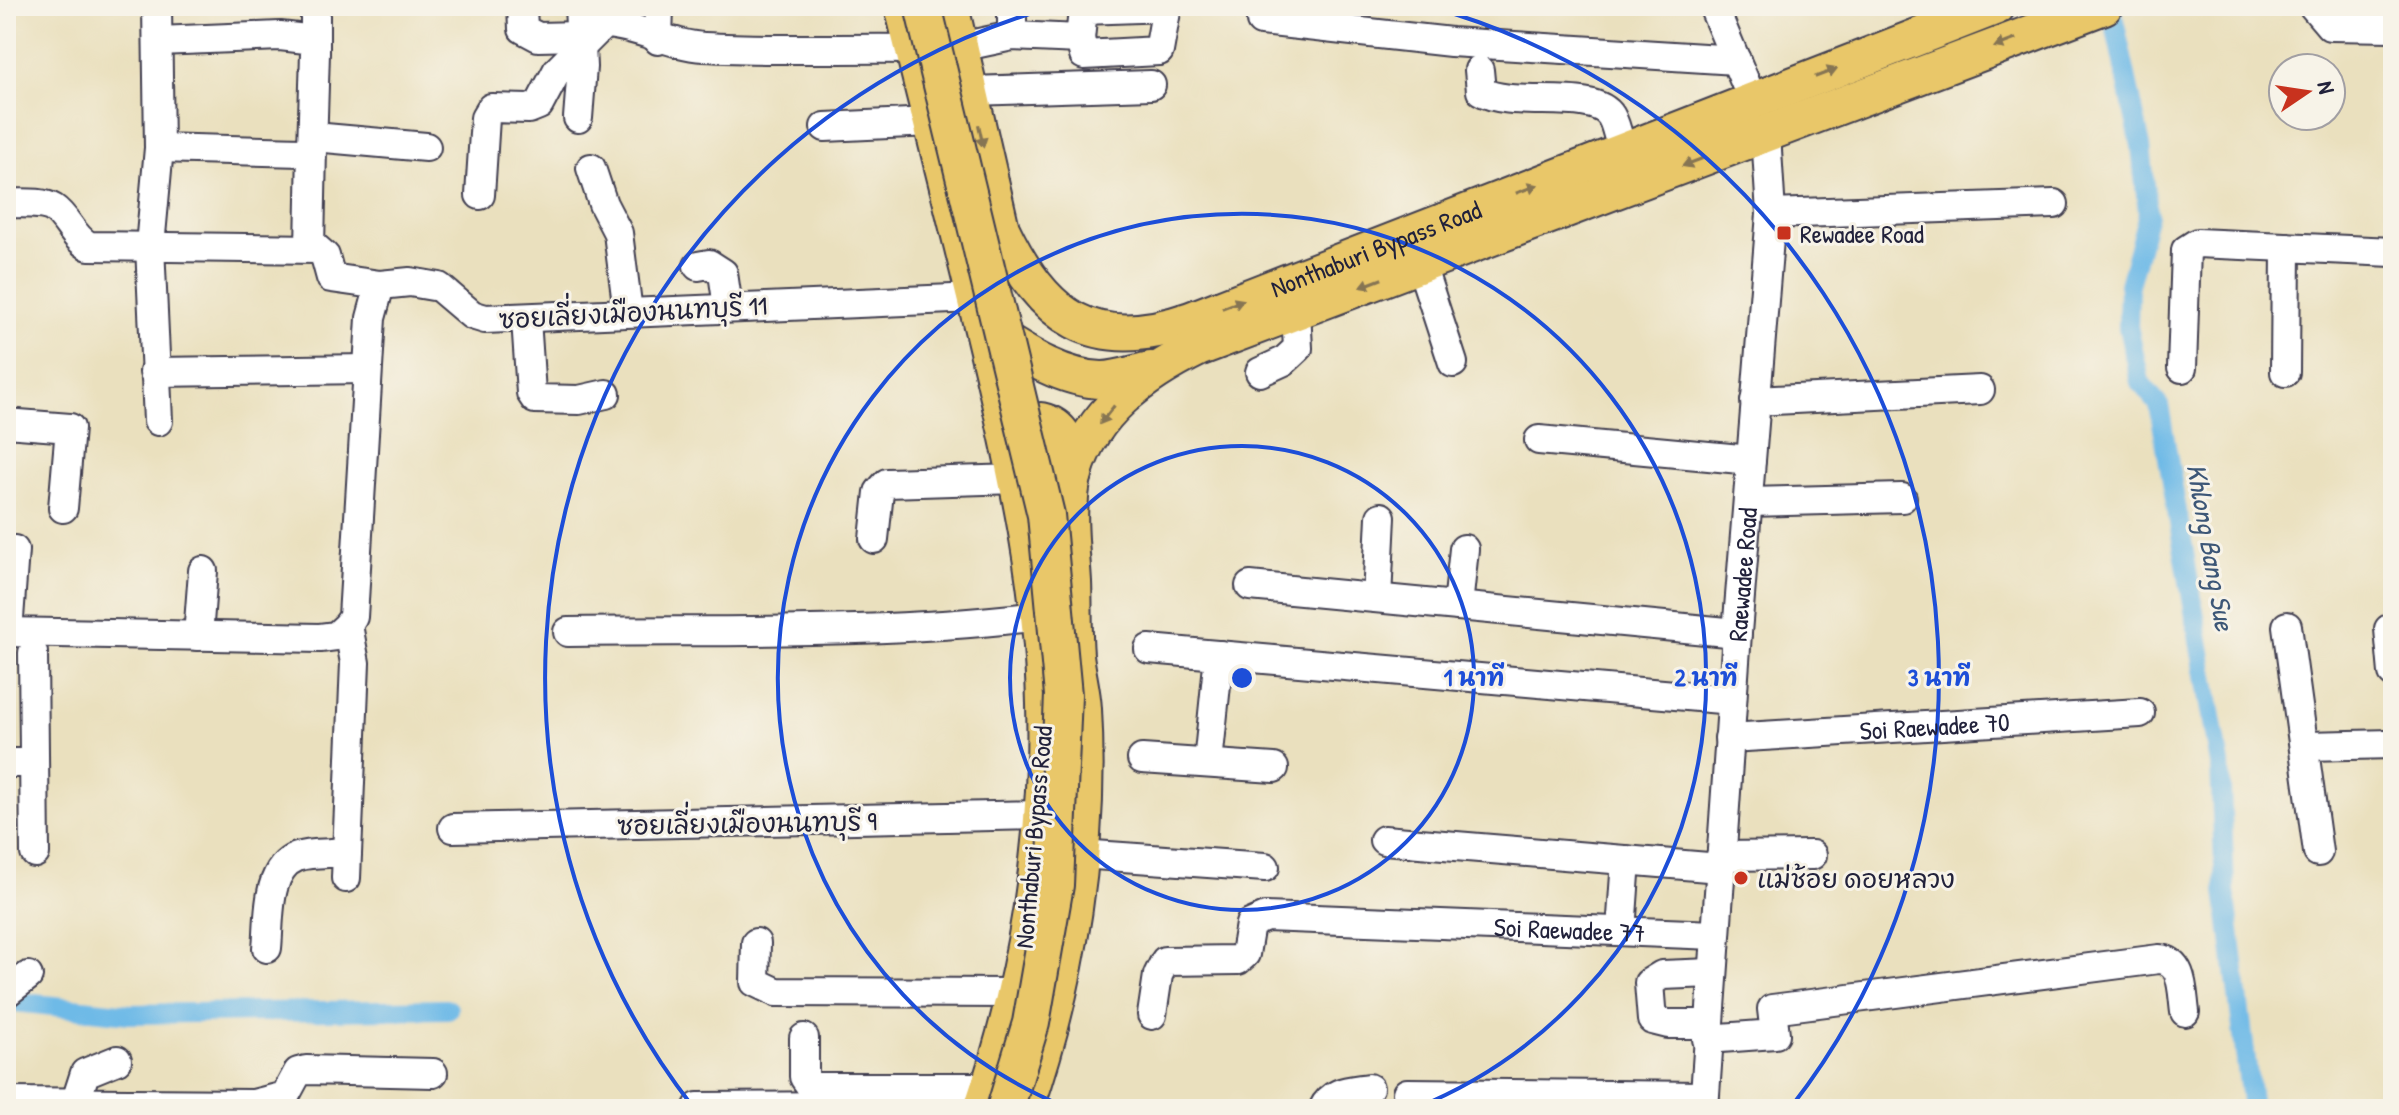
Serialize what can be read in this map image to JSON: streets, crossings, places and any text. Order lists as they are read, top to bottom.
{
  "streets": {
    "main road": ["Nonthaburi Bypass Road"],
    "street": [
      "ซอยเลี่ยงเมืองนนทบุรี 11",
      "Raewadee Road",
      "Soi Raewadee 70",
      "ซอยเลี่ยงเมืองนนทบุรี 9",
      "Soi Raewadee 77"
    ]
  },
  "crossings": [
    ["Nonthaburi Bypass Road", "ซอยเลี่ยงเมืองนนทบุรี 11"],
    ["Nonthaburi Bypass Road", "Raewadee Road"],
    ["Nonthaburi Bypass Road", "ซอยเลี่ยงเมืองนนทบุรี 9"],
    ["Raewadee Road", "Soi Raewadee 70"],
    ["Raewadee Road", "Soi Raewadee 77"]
  ],
  "water": ["Khlong Bang Sue"],
  "places": {
    "transit": ["Rewadee Road"],
    "other": ["แม่ช้อย ดอยหลวง"]
  },
  "north": "right",
  "rings": ["1 นาที", "2 นาที", "3 นาที"]
}
